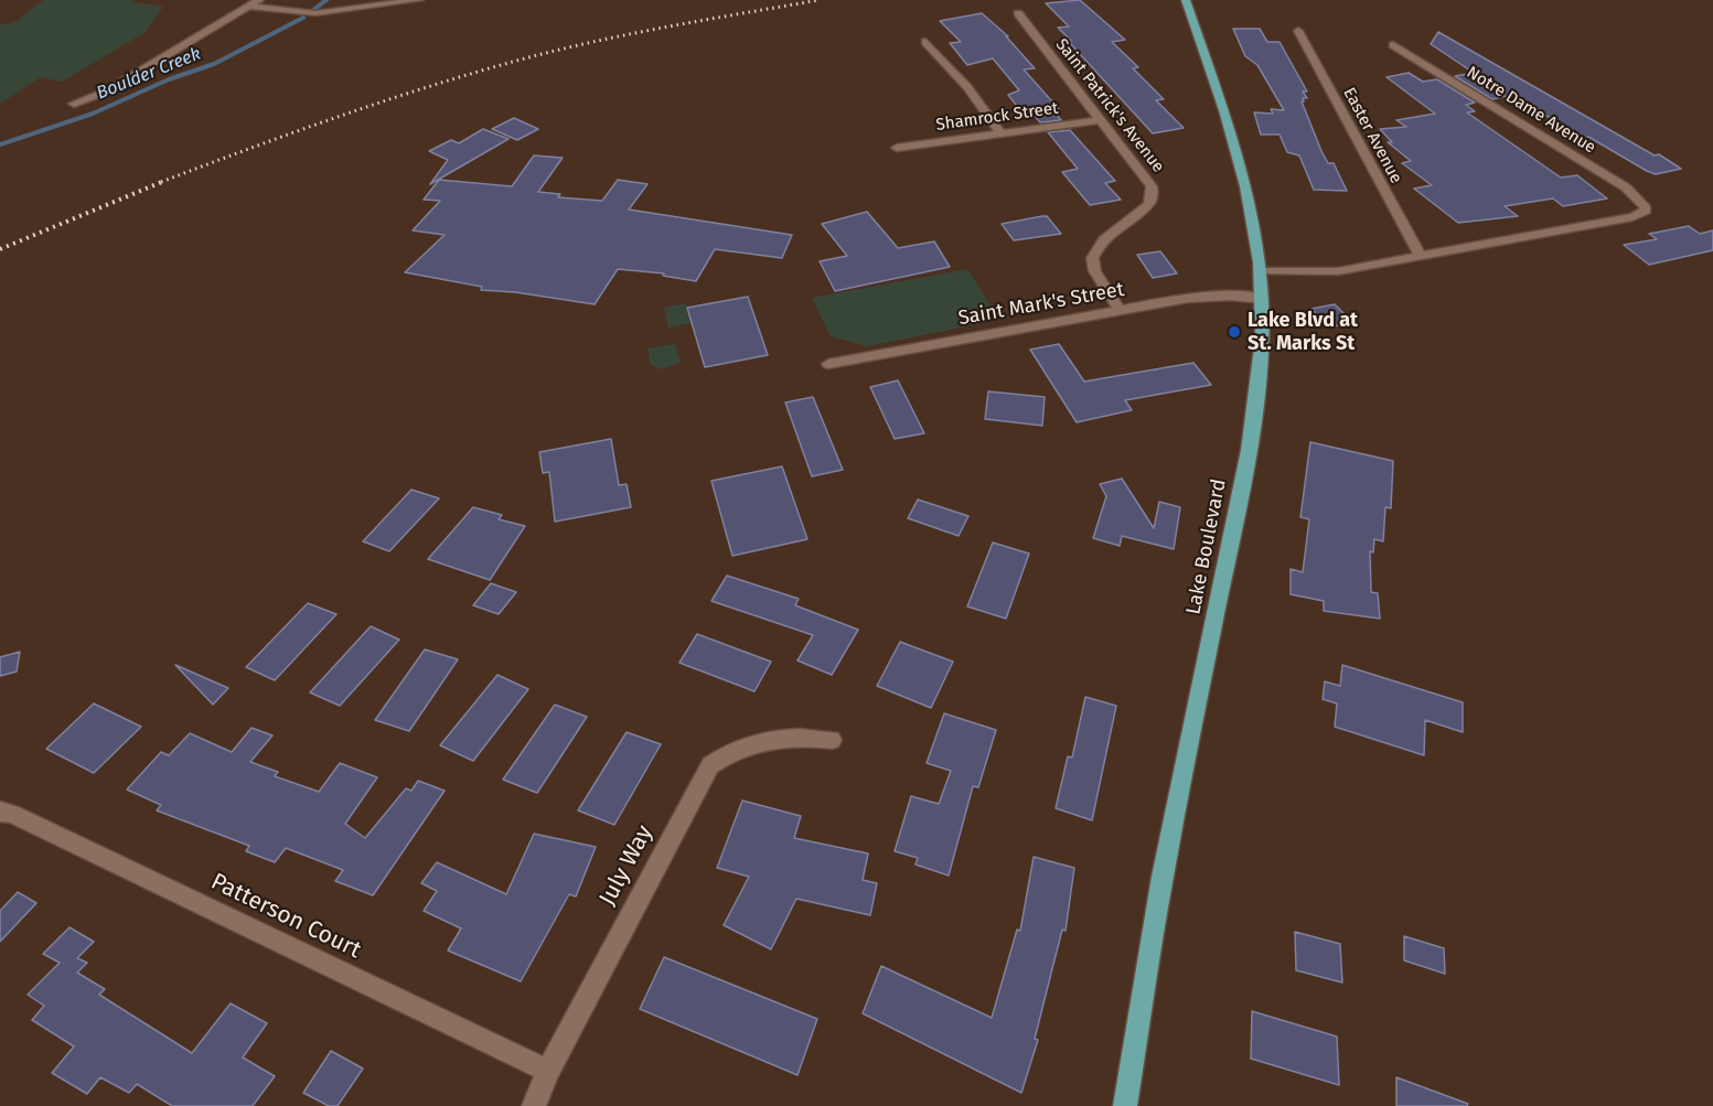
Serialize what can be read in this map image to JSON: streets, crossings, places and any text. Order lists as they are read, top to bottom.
{
  "streets": {
    "main road": ["Lake Boulevard"],
    "street": [
      "Saint Patrick's Avenue",
      "Notre Dame Avenue",
      "Shamrock Street",
      "Easter Avenue",
      "Saint Mark's Street",
      "July Way",
      "Patterson Court"
    ]
  },
  "crossings": [
    ["Saint Patrick's Avenue", "Shamrock Street"],
    ["Saint Patrick's Avenue", "Saint Mark's Street"],
    ["Notre Dame Avenue", "Easter Avenue"],
    ["Saint Mark's Street", "Lake Boulevard"],
    ["July Way", "Patterson Court"]
  ],
  "water": ["Boulder Creek"],
  "places": ["Lake Blvd at St. Marks St"]
}
